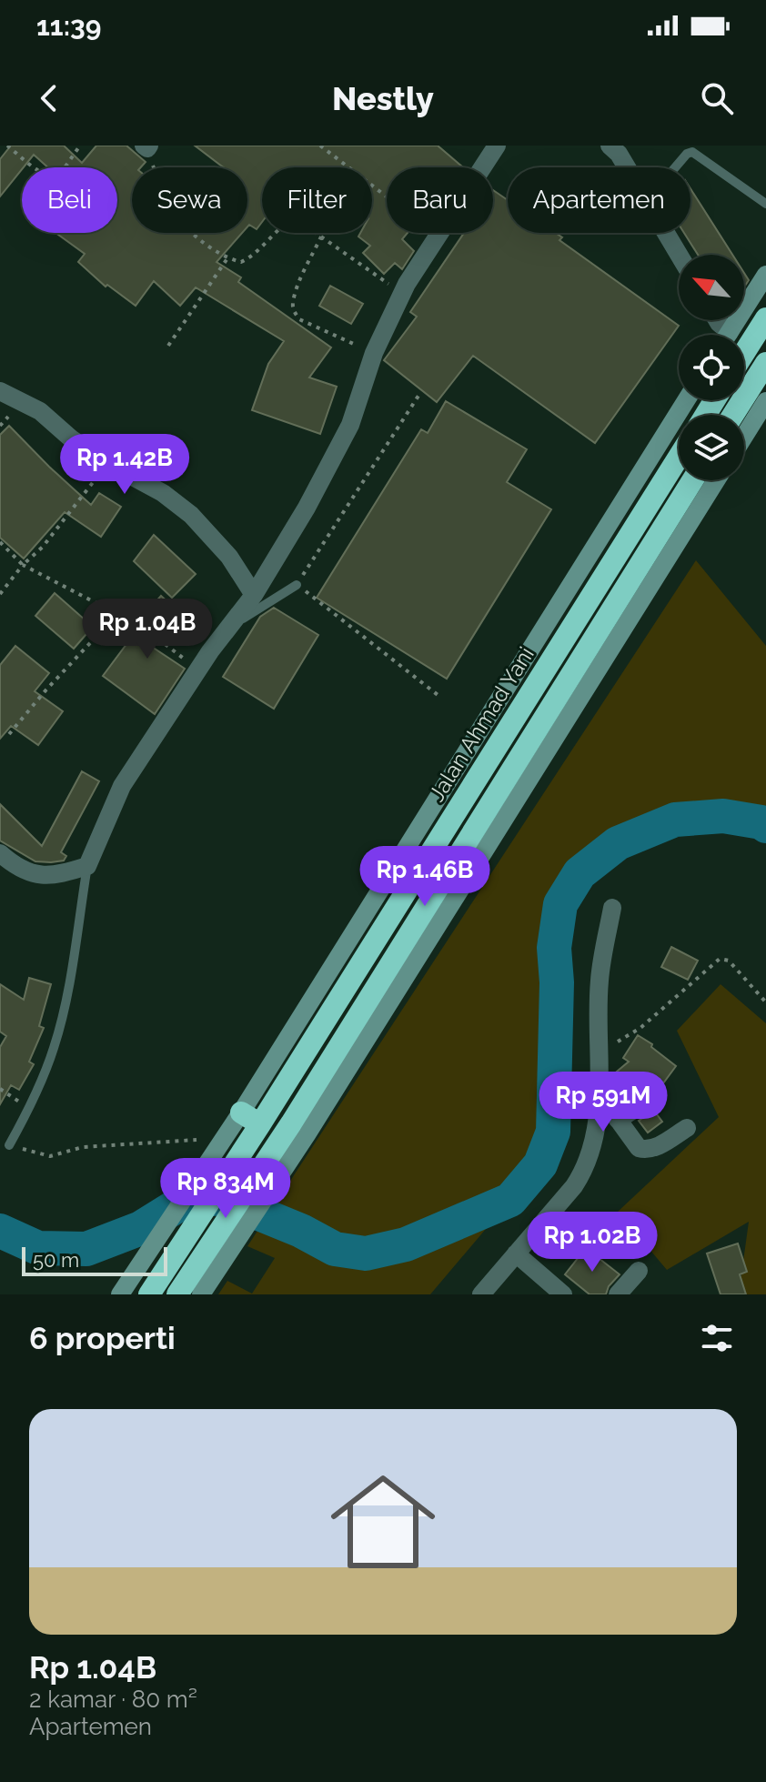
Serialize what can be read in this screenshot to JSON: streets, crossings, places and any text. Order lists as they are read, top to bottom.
{
  "streets": {
    "highway": ["Jalan Ahmad Yani"]
  },
  "scale_bar": "50 m",
  "north": "top left",
  "page": {
    "status": "11:39",
    "header": "Nestly",
    "chip": [
      "Beli",
      "Sewa",
      "Filter",
      "Baru",
      "Apartemen"
    ],
    "price": [
      "Rp 1.42B",
      "Rp 1.04B",
      "Rp 1.46B",
      "Rp 591M",
      "Rp 834M",
      "Rp 1.02B"
    ],
    "scale": "50 m",
    "heading": "6 properti",
    "list": [
      {
        "name": "Rp 1.04B",
        "note": "2 kamar · 80 m² · Apartemen"
      }
    ]
  }
}
